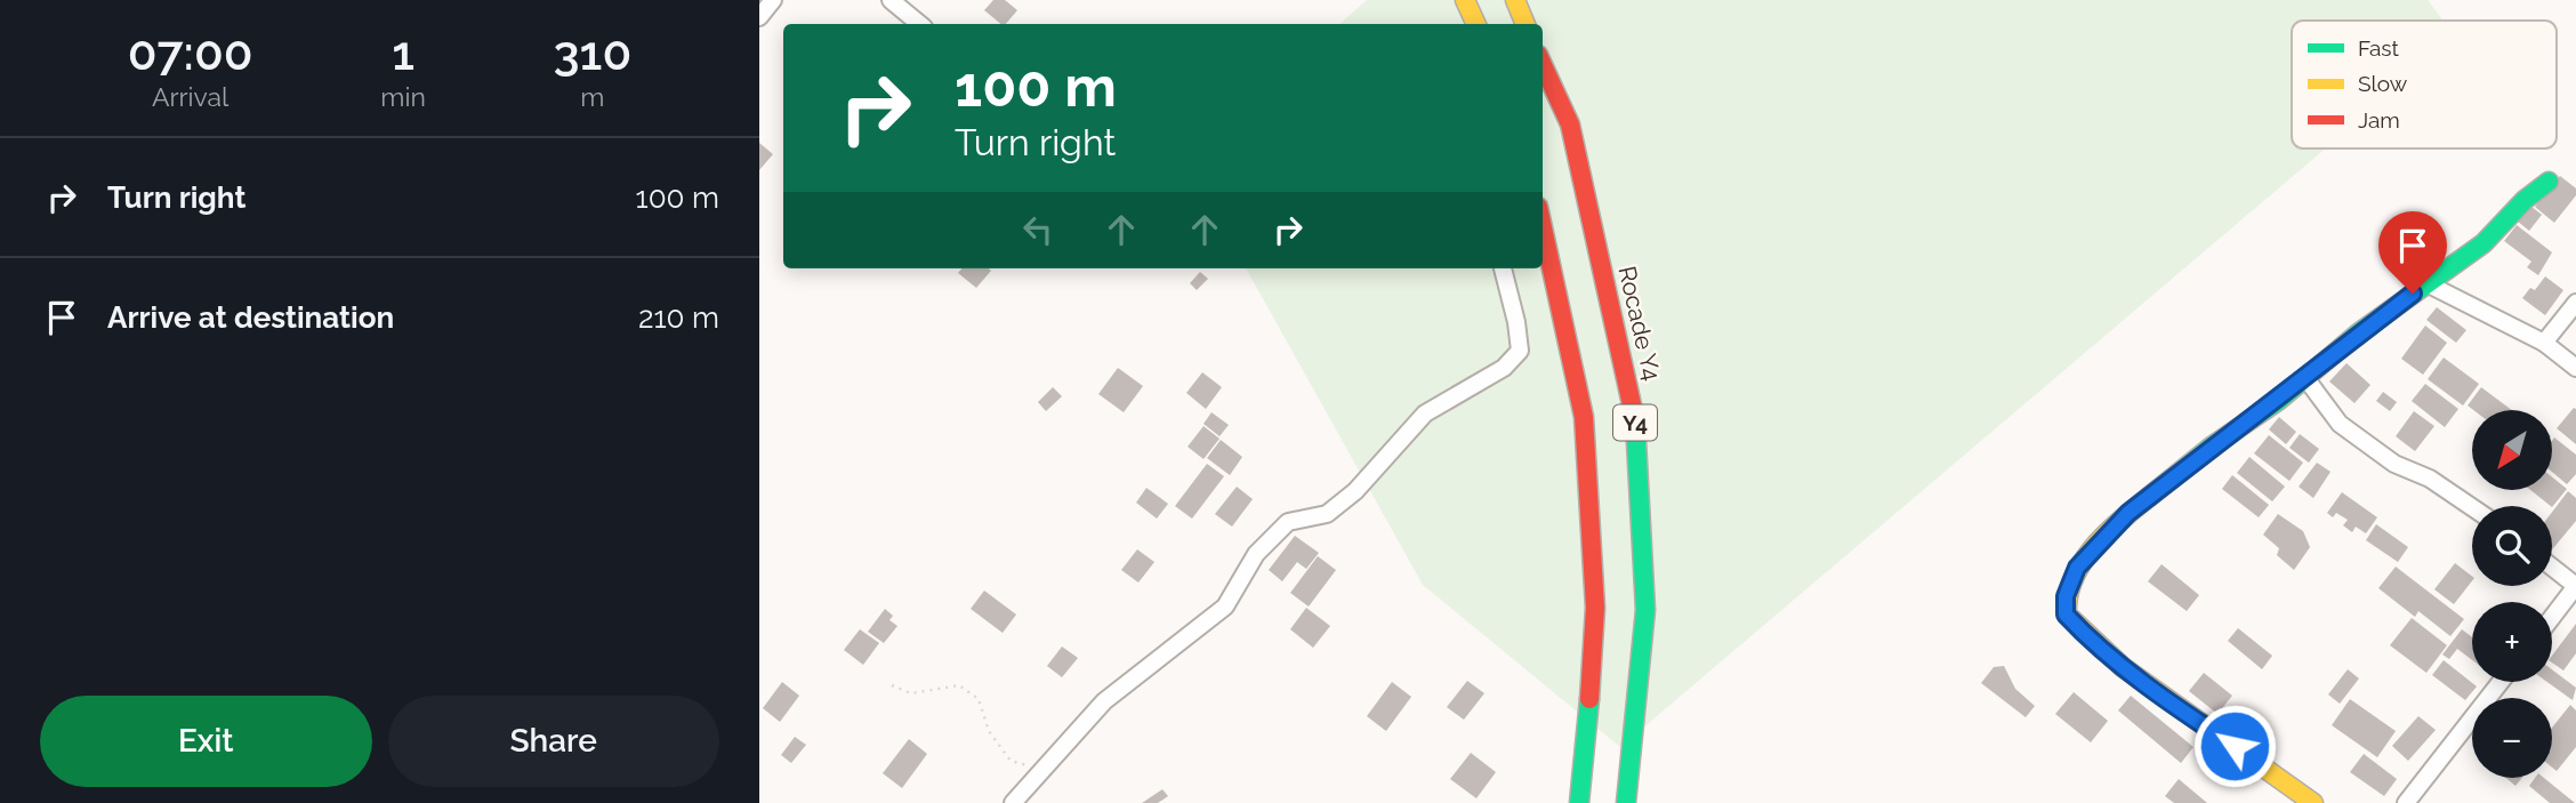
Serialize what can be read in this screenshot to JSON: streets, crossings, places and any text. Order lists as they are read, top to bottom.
{
  "streets": {
    "main road": ["Rocade Y4", "Y4"]
  },
  "legend": ["Fast", "Slow", "Jam"],
  "north": "bottom left",
  "page": {
    "eta": [
      "07:00",
      "Arrival",
      "1",
      "min",
      "310",
      "m"
    ],
    "turn": ["100 m", "Turn right"],
    "list": [
      {
        "name": "Turn right",
        "value": "100 m"
      },
      {
        "name": "Arrive at destination",
        "value": "210 m"
      }
    ],
    "map_buttons": ["+", "−"],
    "buttons": ["Exit", "Share"]
  }
}
